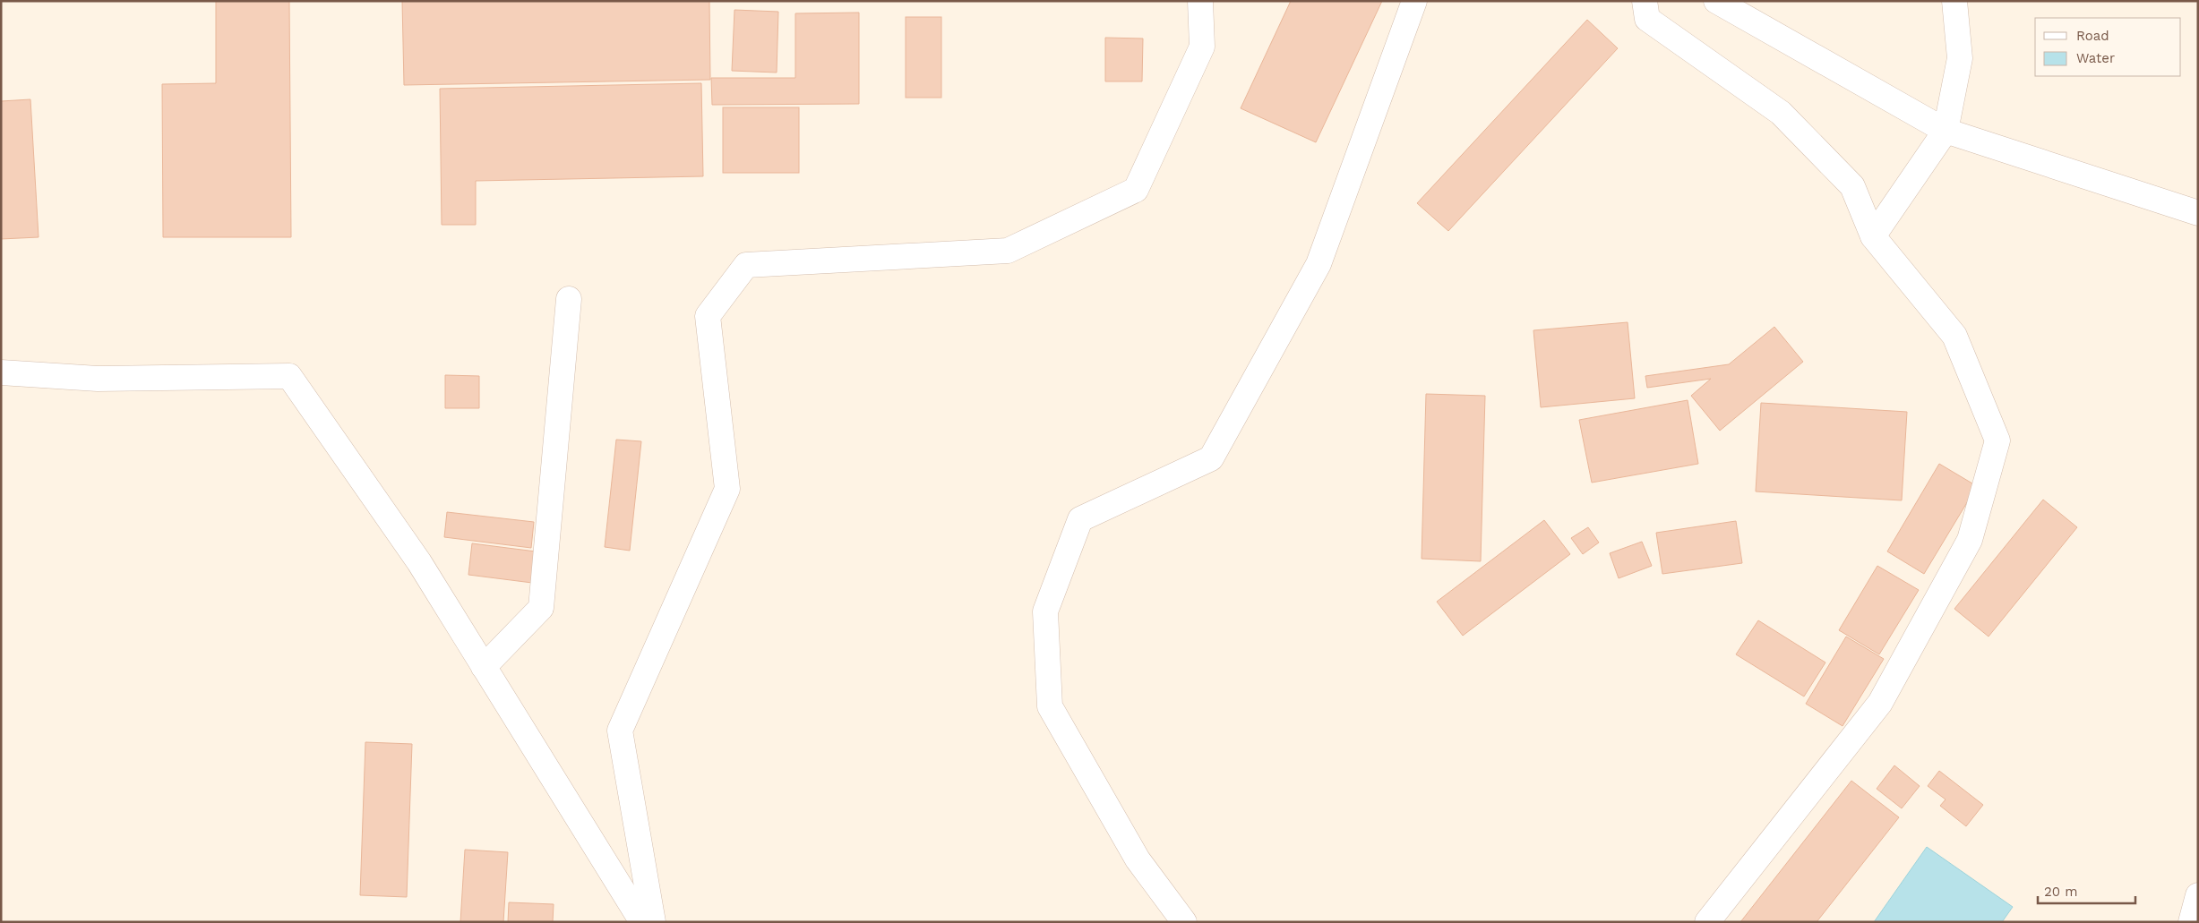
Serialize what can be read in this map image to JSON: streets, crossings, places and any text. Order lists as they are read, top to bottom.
{
  "legend": ["Road", "Water"],
  "scale_bar": "20 m"
}
